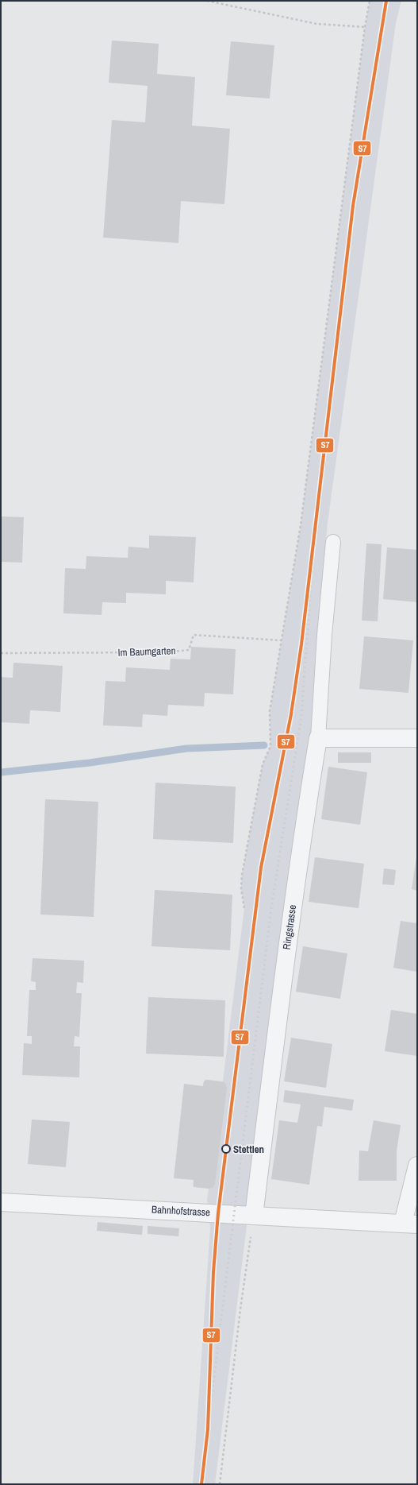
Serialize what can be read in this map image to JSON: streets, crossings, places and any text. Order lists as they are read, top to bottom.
{
  "streets": {
    "street": ["Ringstrasse", "Bahnhofstrasse"],
    "path": ["Im Baumgarten"]
  },
  "crossings": [
    ["Ringstrasse", "Bahnhofstrasse"]
  ],
  "places": ["Stettlen"],
  "lines": ["transit line S7"]
}
